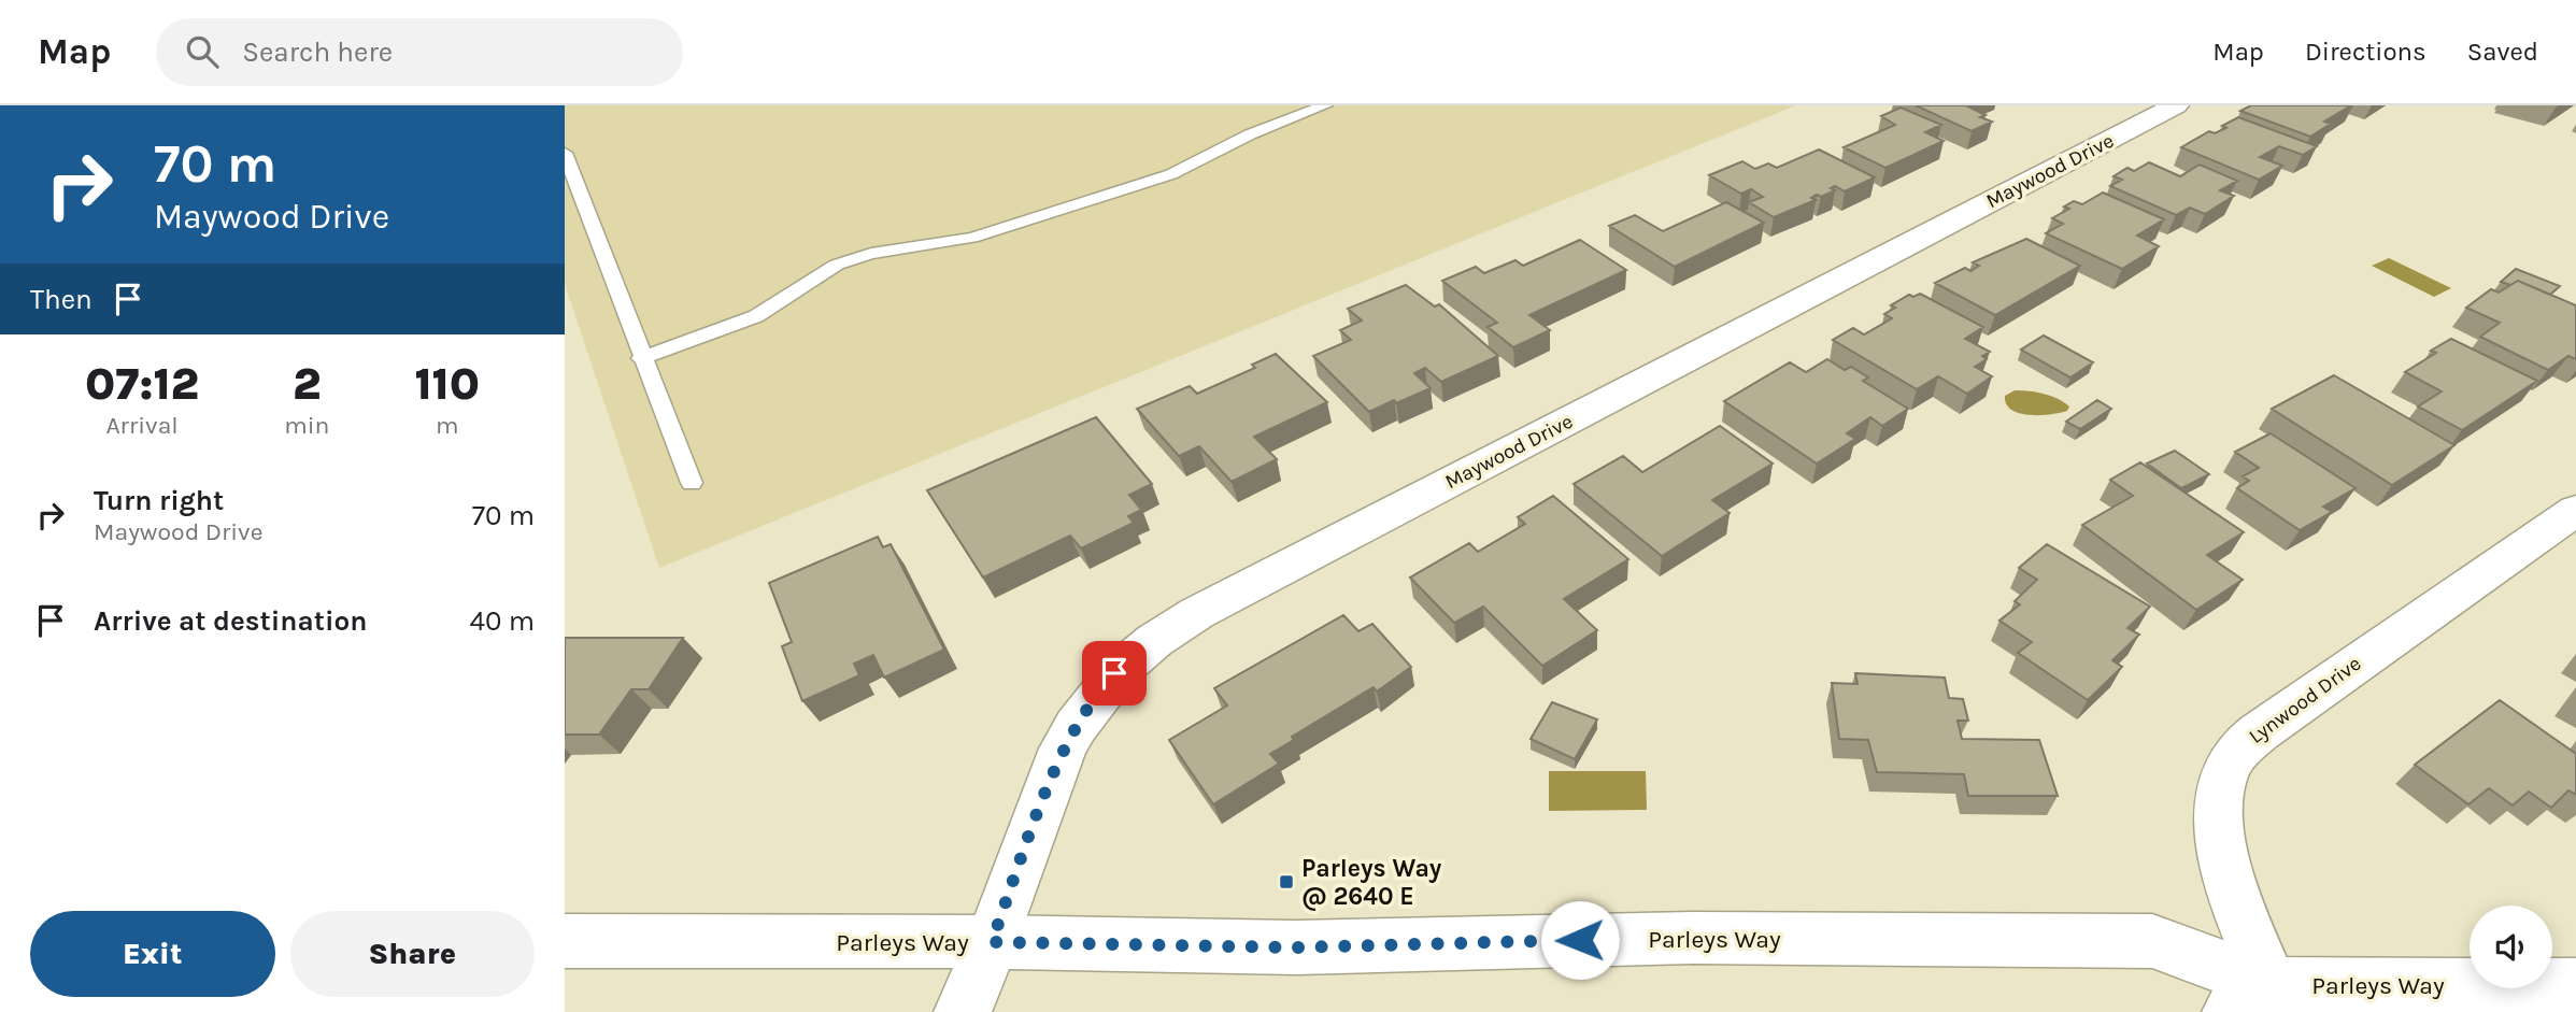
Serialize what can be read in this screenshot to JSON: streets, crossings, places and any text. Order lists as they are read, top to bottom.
{
  "streets": {
    "street": ["Maywood Drive", "Lynwood Drive", "Parleys Way"]
  },
  "crossings": [
    ["Maywood Drive", "Parleys Way"],
    ["Lynwood Drive", "Parleys Way"]
  ],
  "places": {
    "transit": ["Parleys Way @ 2640 E"]
  },
  "page": {
    "header": "Map",
    "search": "Search here",
    "nav": ["Map", "Directions", "Saved"],
    "turn": ["70 m", "Maywood Drive"],
    "then": "Then",
    "eta": [
      "07:12",
      "Arrival",
      "2",
      "min",
      "110",
      "m"
    ],
    "list": [
      {
        "name": "Turn right",
        "note": "Maywood Drive",
        "value": "70 m"
      },
      {
        "name": "Arrive at destination",
        "value": "40 m"
      }
    ],
    "buttons": ["Exit", "Share"]
  }
}
